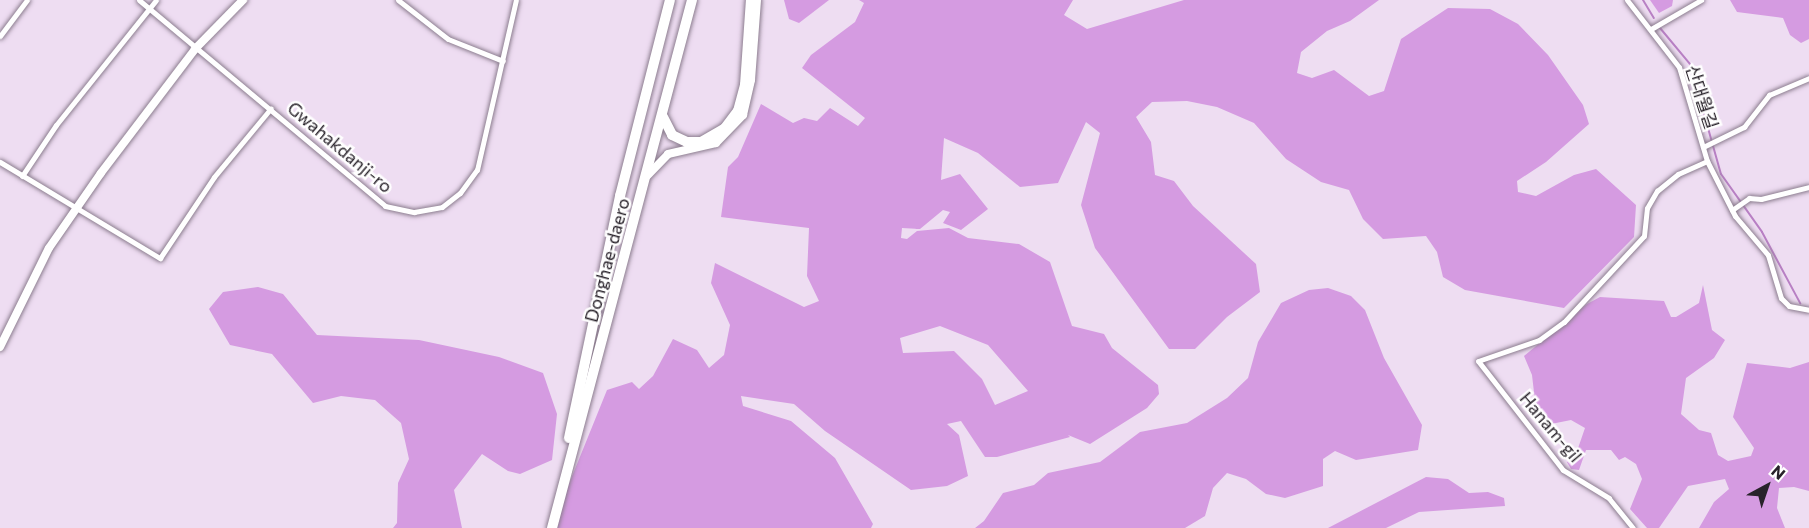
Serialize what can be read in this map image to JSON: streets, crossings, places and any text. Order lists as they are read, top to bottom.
{
  "streets": {
    "highway": ["Donghae-daero"],
    "street": ["산대월길", "Gwahakdanji-ro", "Hanam-gil"]
  },
  "crossings": [
    ["산대월길", "Hanam-gil"]
  ],
  "north": "top right"
}
